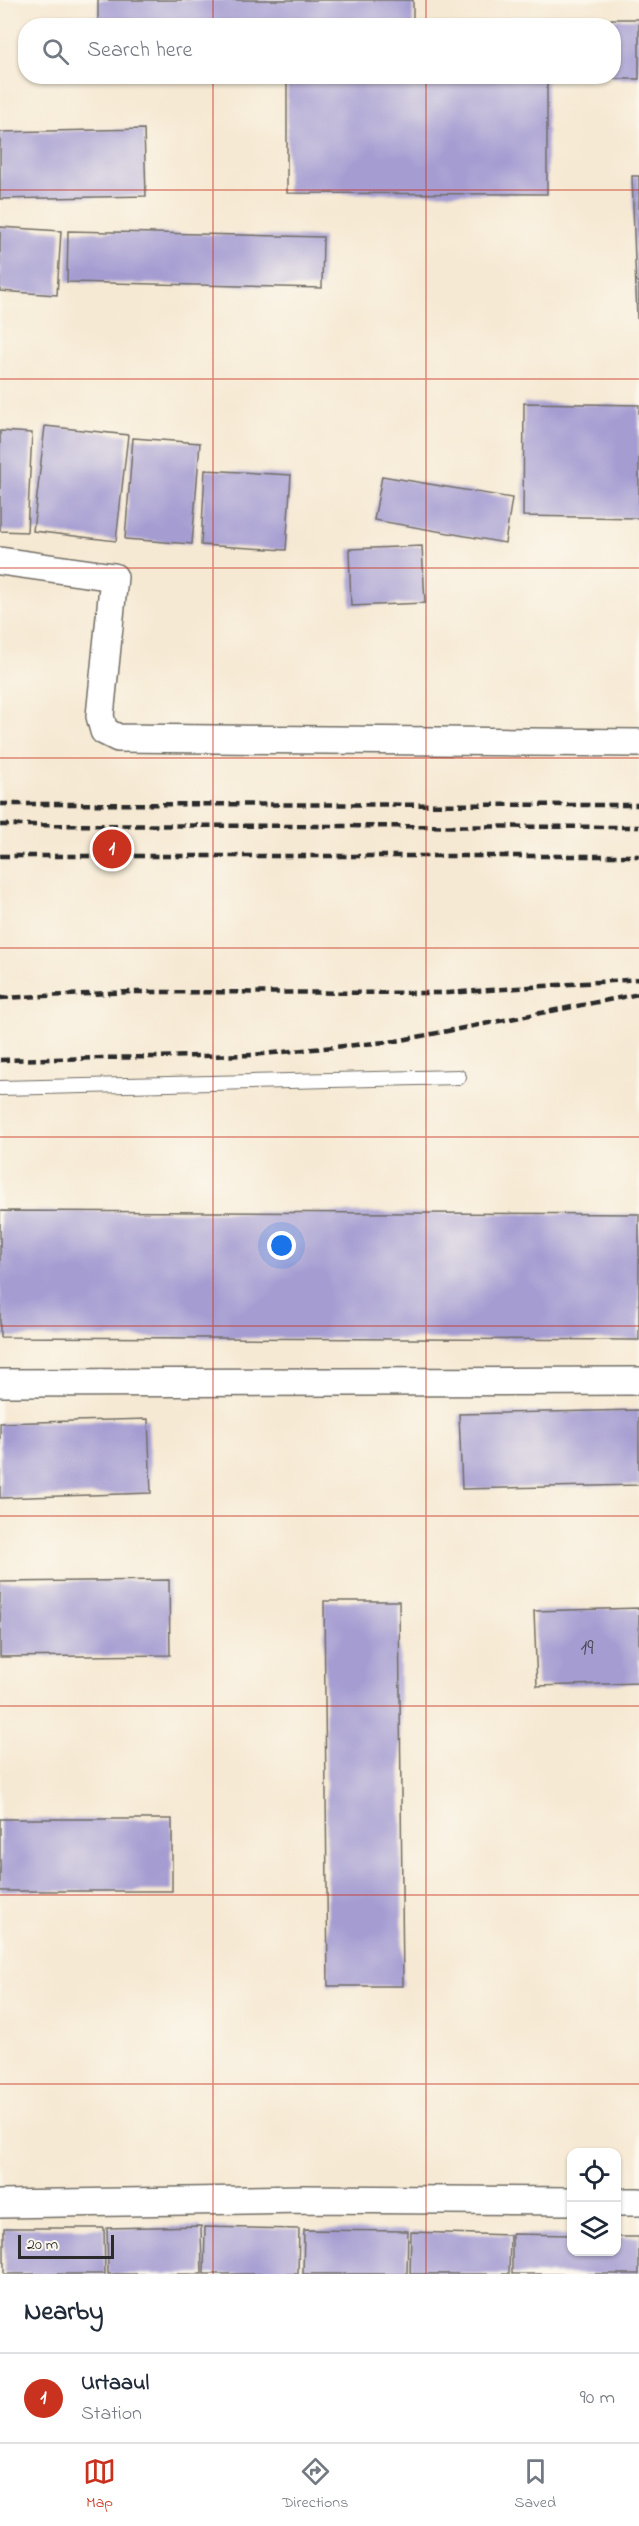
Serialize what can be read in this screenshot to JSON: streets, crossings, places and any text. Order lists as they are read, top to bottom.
{
  "house_numbers": ["19"],
  "scale_bar": "20 m",
  "page": {
    "search": "Search here",
    "pins": "1",
    "scale": "20 m",
    "heading": "Nearby",
    "list": [
      {
        "mark": "1",
        "name": "Urtaaul",
        "note": "Station",
        "value": "90 m"
      }
    ],
    "nav": ["Map", "Directions", "Saved"]
  }
}
